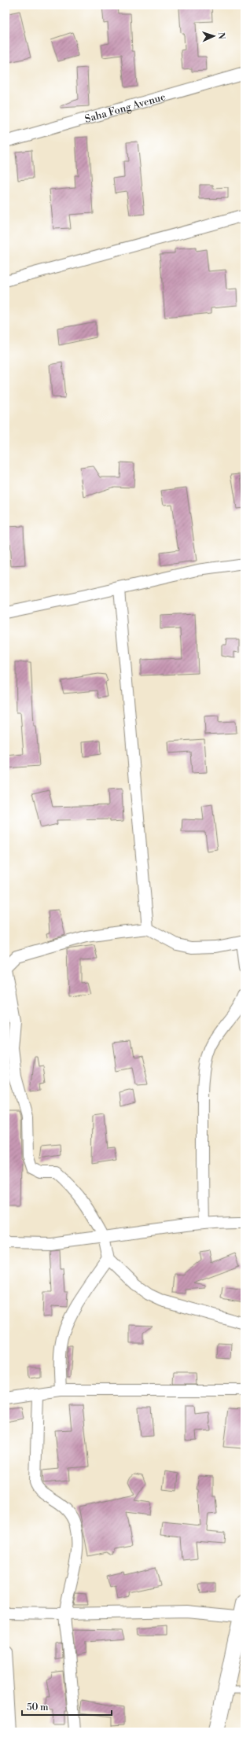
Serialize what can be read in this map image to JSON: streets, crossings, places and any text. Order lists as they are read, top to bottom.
{
  "streets": {
    "street": ["Saha Fong Avenue"]
  },
  "scale_bar": "50 m",
  "north": "right"
}
